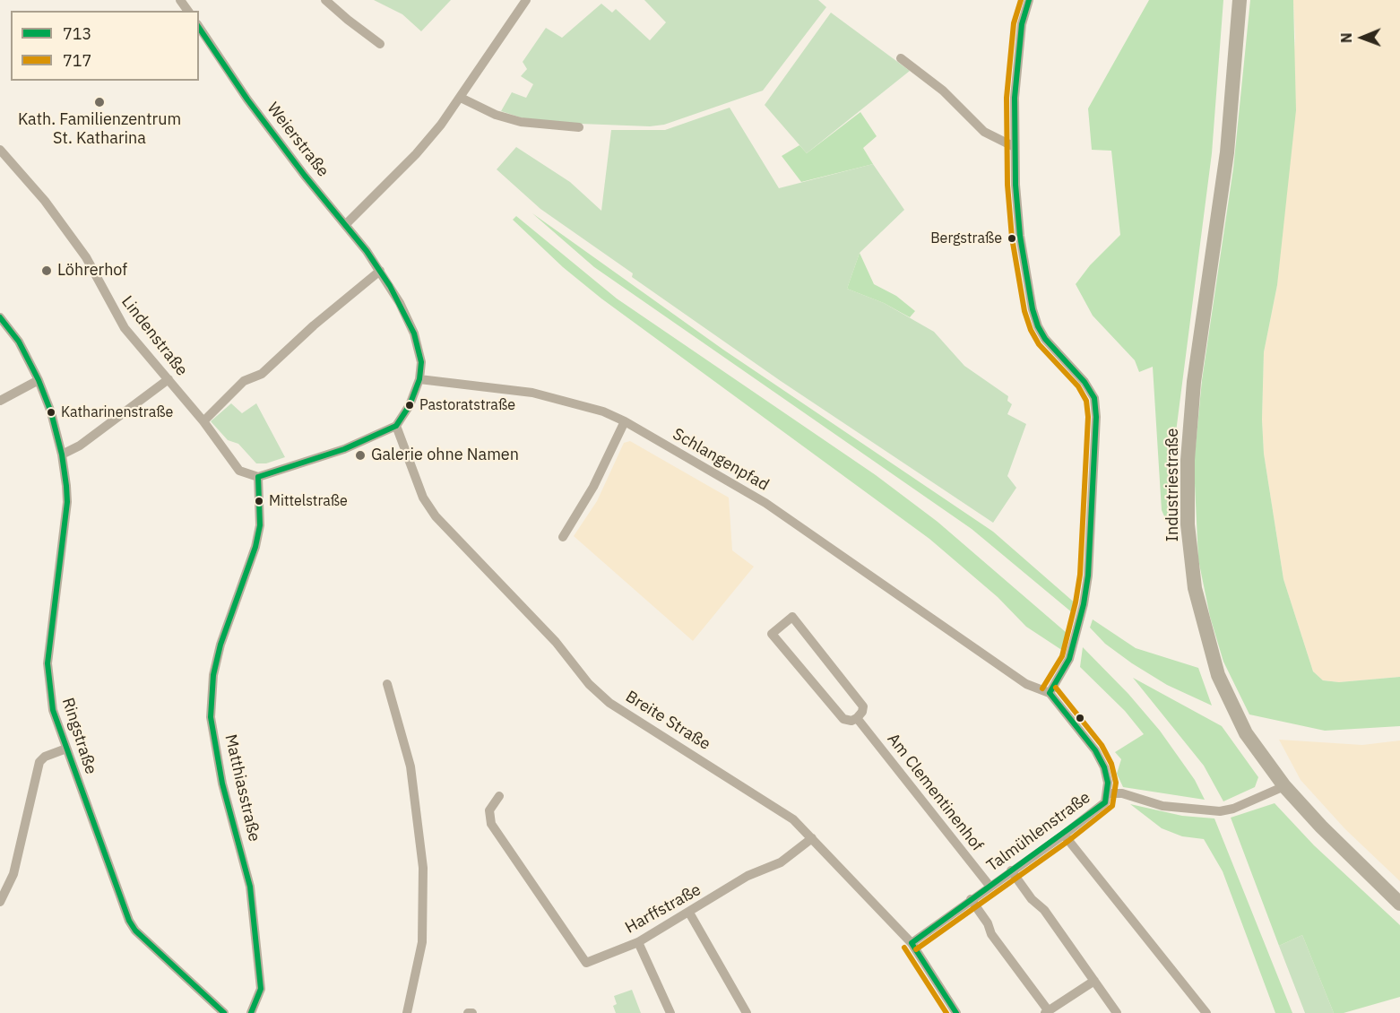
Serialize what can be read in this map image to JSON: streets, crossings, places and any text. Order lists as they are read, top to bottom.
{
  "streets": {
    "main road": ["Industriestraße"],
    "street": [
      "Weierstraße",
      "Lindenstraße",
      "Schlangenpfad",
      "Breite Straße",
      "Ringstraße",
      "Matthiasstraße",
      "Am Clementinenhof",
      "Talmühlenstraße",
      "Harffstraße"
    ]
  },
  "crossings": [
    ["Weierstraße", "Schlangenpfad"],
    ["Lindenstraße", "Matthiasstraße"],
    ["Schlangenpfad", "Talmühlenstraße"],
    ["Industriestraße", "Talmühlenstraße"],
    ["Breite Straße", "Talmühlenstraße"],
    ["Breite Straße", "Harffstraße"],
    ["Am Clementinenhof", "Talmühlenstraße"]
  ],
  "places": [
    "Kath. Familienzentrum St. Katharina",
    "Bergstraße",
    "Löhrerhof",
    "Pastoratstraße",
    "Katharinenstraße",
    "Galerie ohne Namen",
    "Mittelstraße"
  ],
  "lines": ["transit line 713", "transit line 717"],
  "legend": ["713", "717"],
  "north": "left"
}
